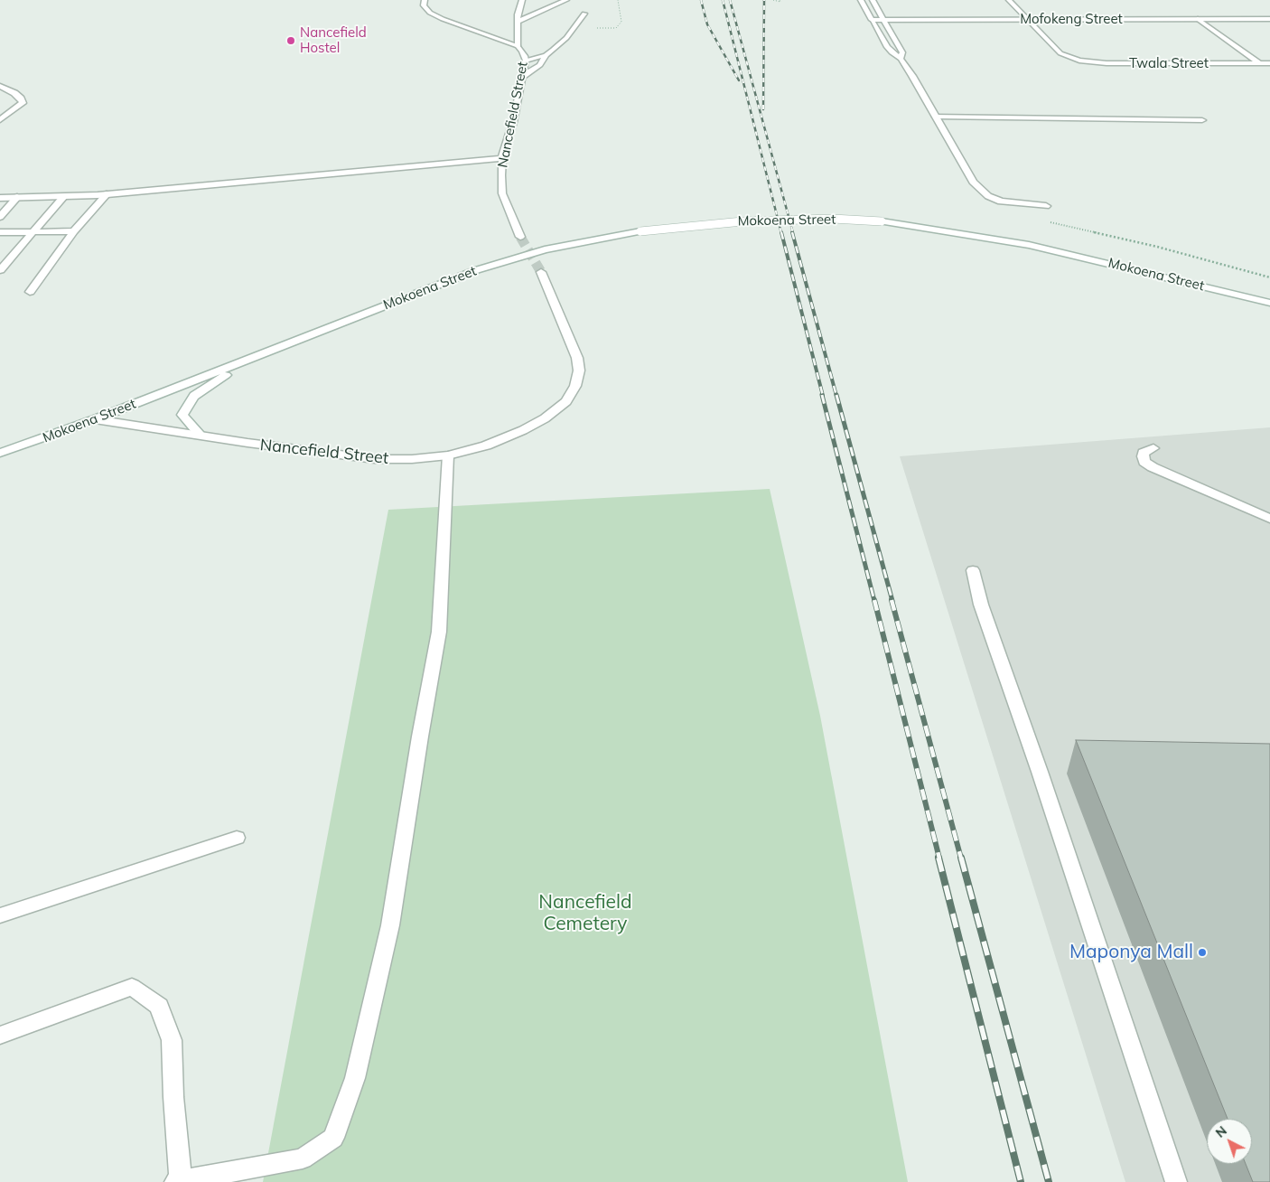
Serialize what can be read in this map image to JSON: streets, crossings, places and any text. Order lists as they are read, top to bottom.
{
  "streets": {
    "street": [
      "Mofokeng Street",
      "Twala Street",
      "Nancefield Street",
      "Mokoena Street"
    ]
  },
  "crossings": [
    ["Mofokeng Street", "Twala Street"],
    ["Nancefield Street", "Mokoena Street"]
  ],
  "parks": ["Nancefield Cemetery"],
  "places": ["Nancefield Hostel", "Maponya Mall"],
  "north": "top left"
}
